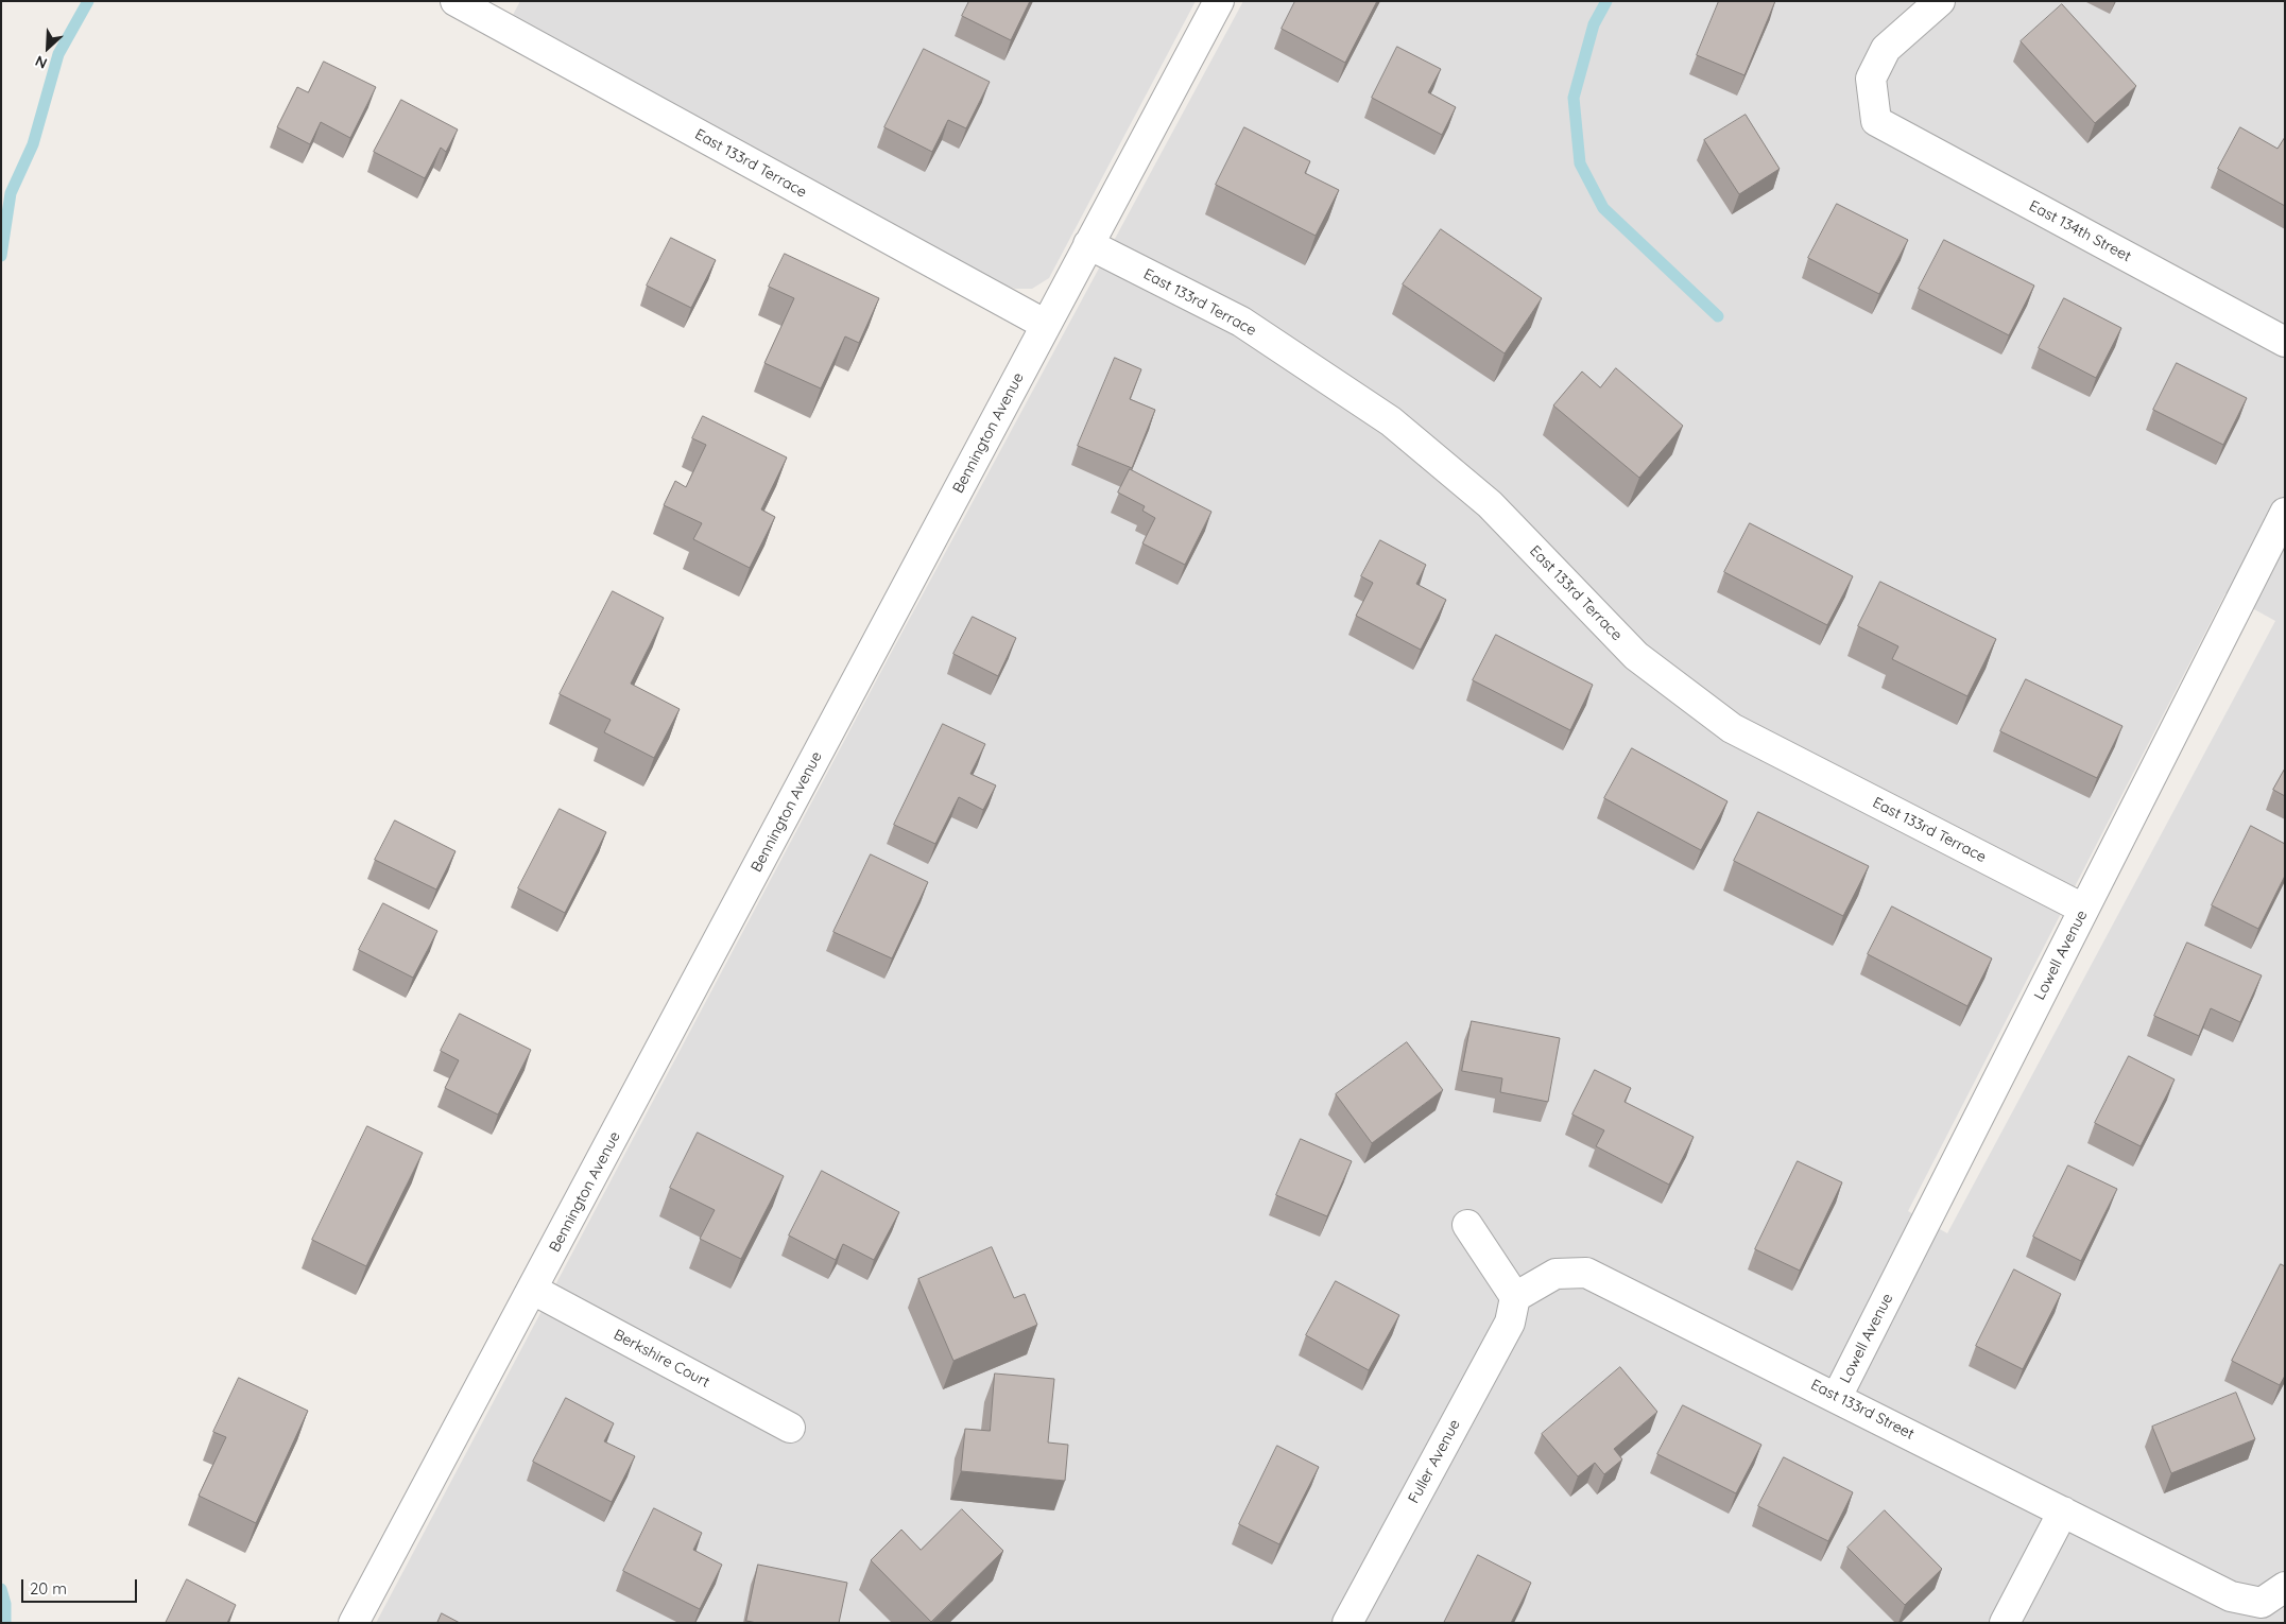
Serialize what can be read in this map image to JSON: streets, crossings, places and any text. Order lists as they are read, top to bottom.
{
  "streets": {
    "street": [
      "East 133rd Terrace",
      "East 134th Street",
      "Bennington Avenue",
      "Lowell Avenue",
      "Berkshire Court",
      "East 133rd Street",
      "Fuller Avenue"
    ]
  },
  "crossings": [
    ["East 133rd Terrace", "Bennington Avenue"],
    ["East 133rd Terrace", "Lowell Avenue"],
    ["Bennington Avenue", "Berkshire Court"],
    ["Lowell Avenue", "East 133rd Street"],
    ["East 133rd Street", "Fuller Avenue"]
  ],
  "scale_bar": "20 m",
  "north": "bottom left"
}
